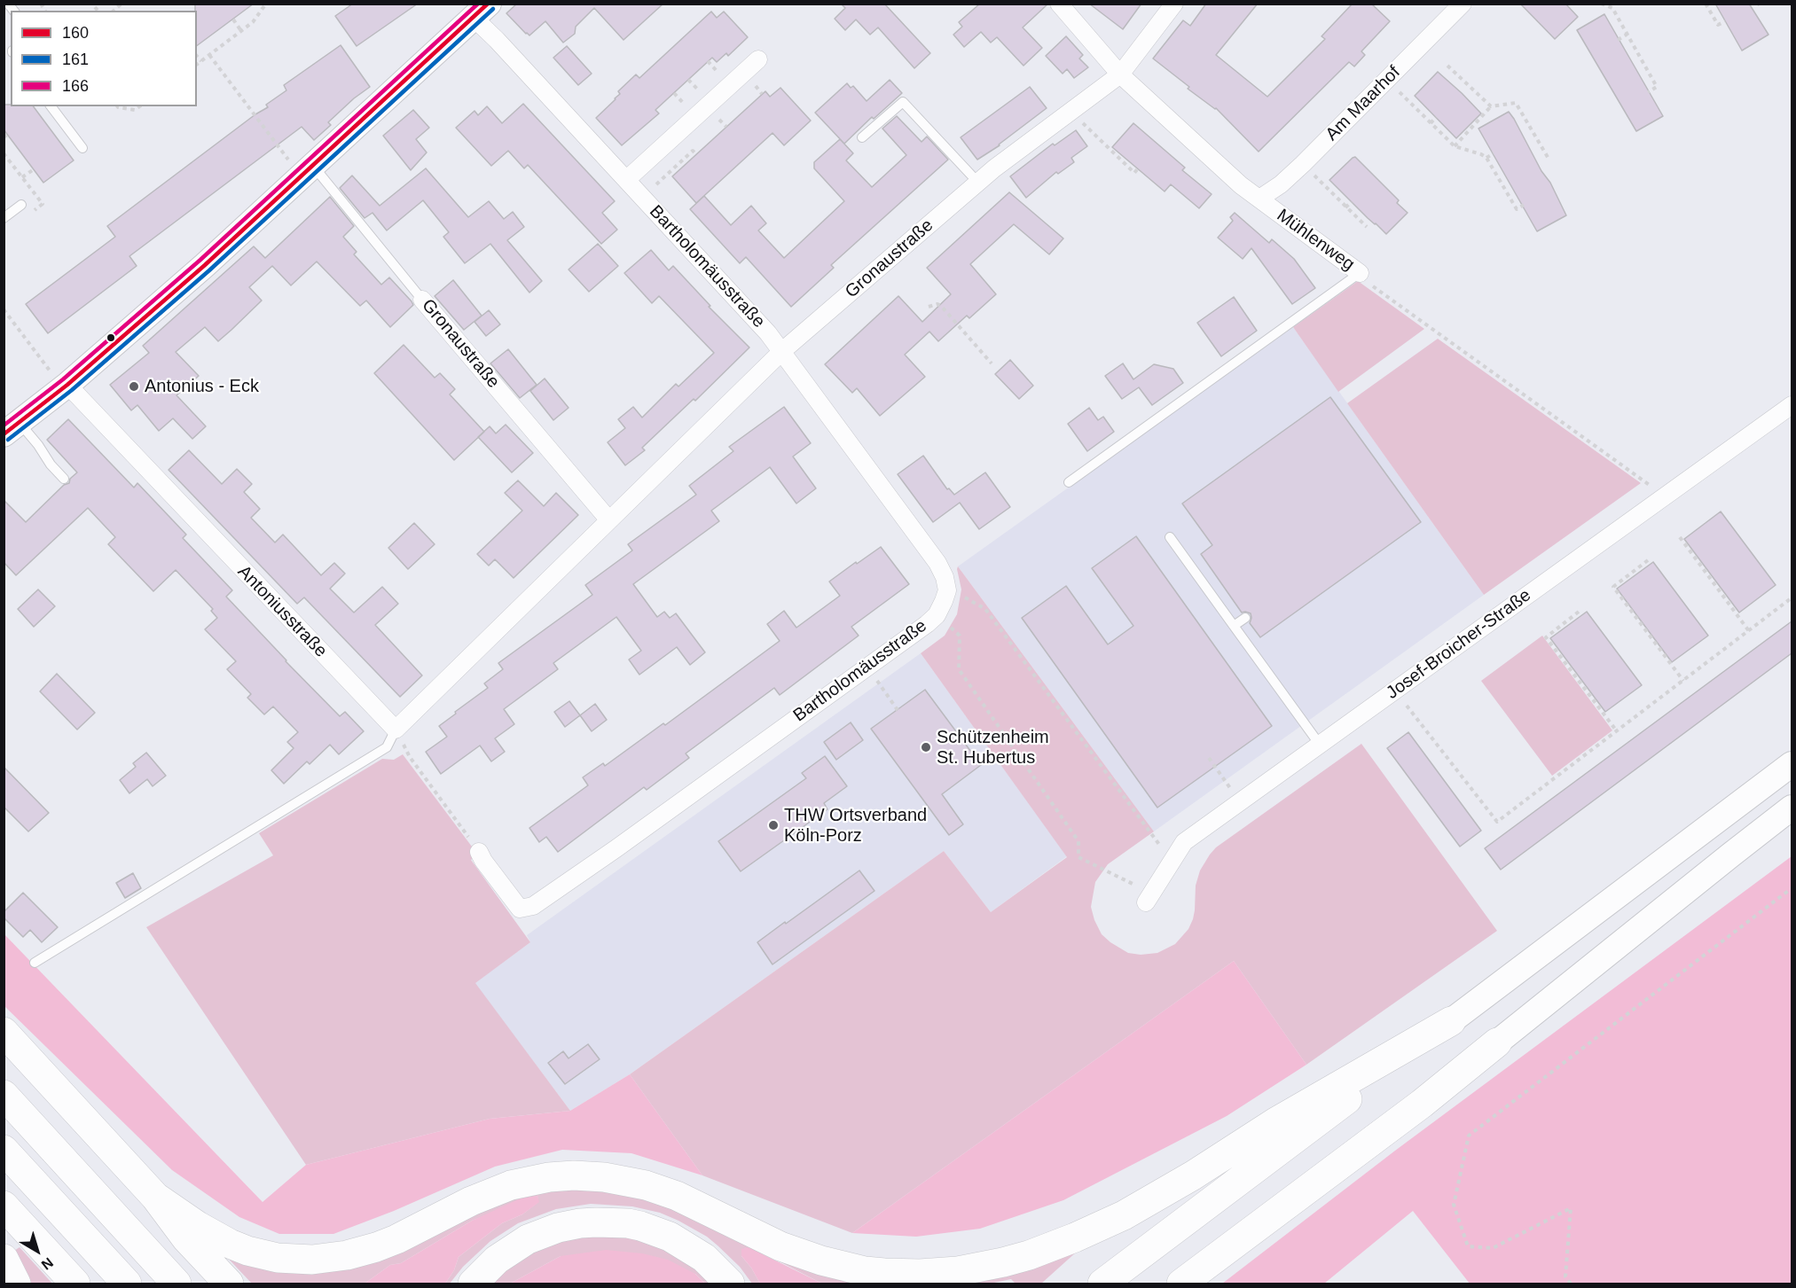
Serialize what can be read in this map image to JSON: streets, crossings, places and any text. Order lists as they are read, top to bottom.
{
  "streets": {
    "street": [
      "Am Maarhof",
      "Mühlenweg",
      "Gronaustraße",
      "Bartholomäusstraße",
      "Antoniusstraße",
      "Josef-Broicher-Straße"
    ]
  },
  "crossings": [
    ["Am Maarhof", "Mühlenweg"],
    ["Mühlenweg", "Gronaustraße"],
    ["Gronaustraße", "Bartholomäusstraße"],
    ["Gronaustraße", "Antoniusstraße"]
  ],
  "places": ["Antonius - Eck", "Schützenheim St. Hubertus", "THW Ortsverband Köln-Porz"],
  "lines": ["transit line 160", "transit line 166", "transit line 161"],
  "legend": ["160", "161", "166"],
  "north": "bottom right"
}
